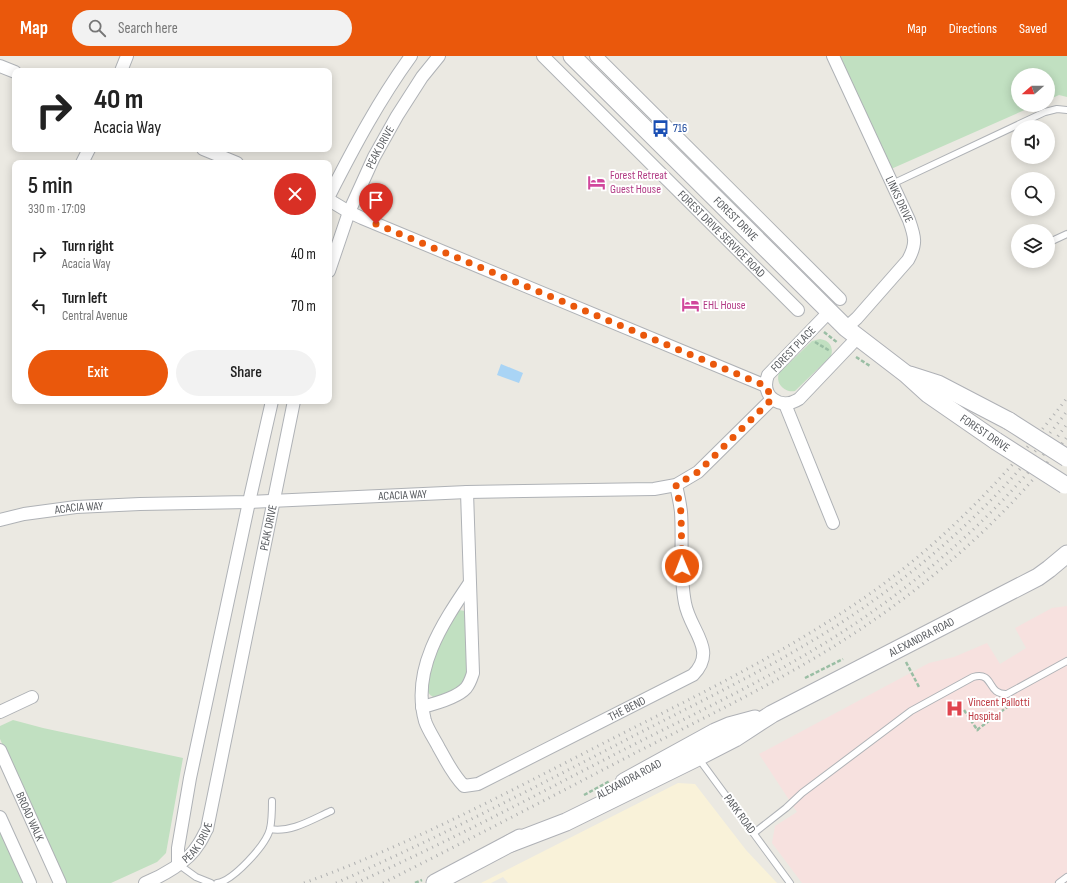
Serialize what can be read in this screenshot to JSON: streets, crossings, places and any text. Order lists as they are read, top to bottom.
{
  "streets": {
    "main road": ["FOREST DRIVE", "ALEXANDRA ROAD"],
    "street": [
      "PEAK DRIVE",
      "LINKS DRIVE",
      "FOREST DRIVE SERVICE ROAD",
      "FOREST PLACE",
      "ACACIA WAY",
      "THE BEND",
      "BROAD WALK"
    ],
    "lane": ["PARK ROAD"]
  },
  "crossings": [
    ["PEAK DRIVE", "ACACIA WAY"],
    ["LINKS DRIVE", "FOREST DRIVE"],
    ["FOREST DRIVE", "FOREST PLACE"],
    ["FOREST PLACE", "ACACIA WAY"],
    ["ACACIA WAY", "THE BEND"],
    ["ALEXANDRA ROAD", "PARK ROAD"]
  ],
  "places": {
    "bus stop": ["716"],
    "hotel": ["Forest Retreat Guest House", "EHL House"],
    "hospital": ["Vincent Pallotti Hospital"]
  },
  "north": "left",
  "page": {
    "header": "Map",
    "search": "Search here",
    "nav": ["Map", "Directions", "Saved"],
    "turn": ["40 m", "Acacia Way"],
    "heading": ["5 min", "330 m · 17:09"],
    "list": [
      {
        "name": "Turn right",
        "note": "Acacia Way",
        "value": "40 m"
      },
      {
        "name": "Turn left",
        "note": "Central Avenue",
        "value": "70 m"
      }
    ],
    "buttons": ["Exit", "Share"]
  }
}
